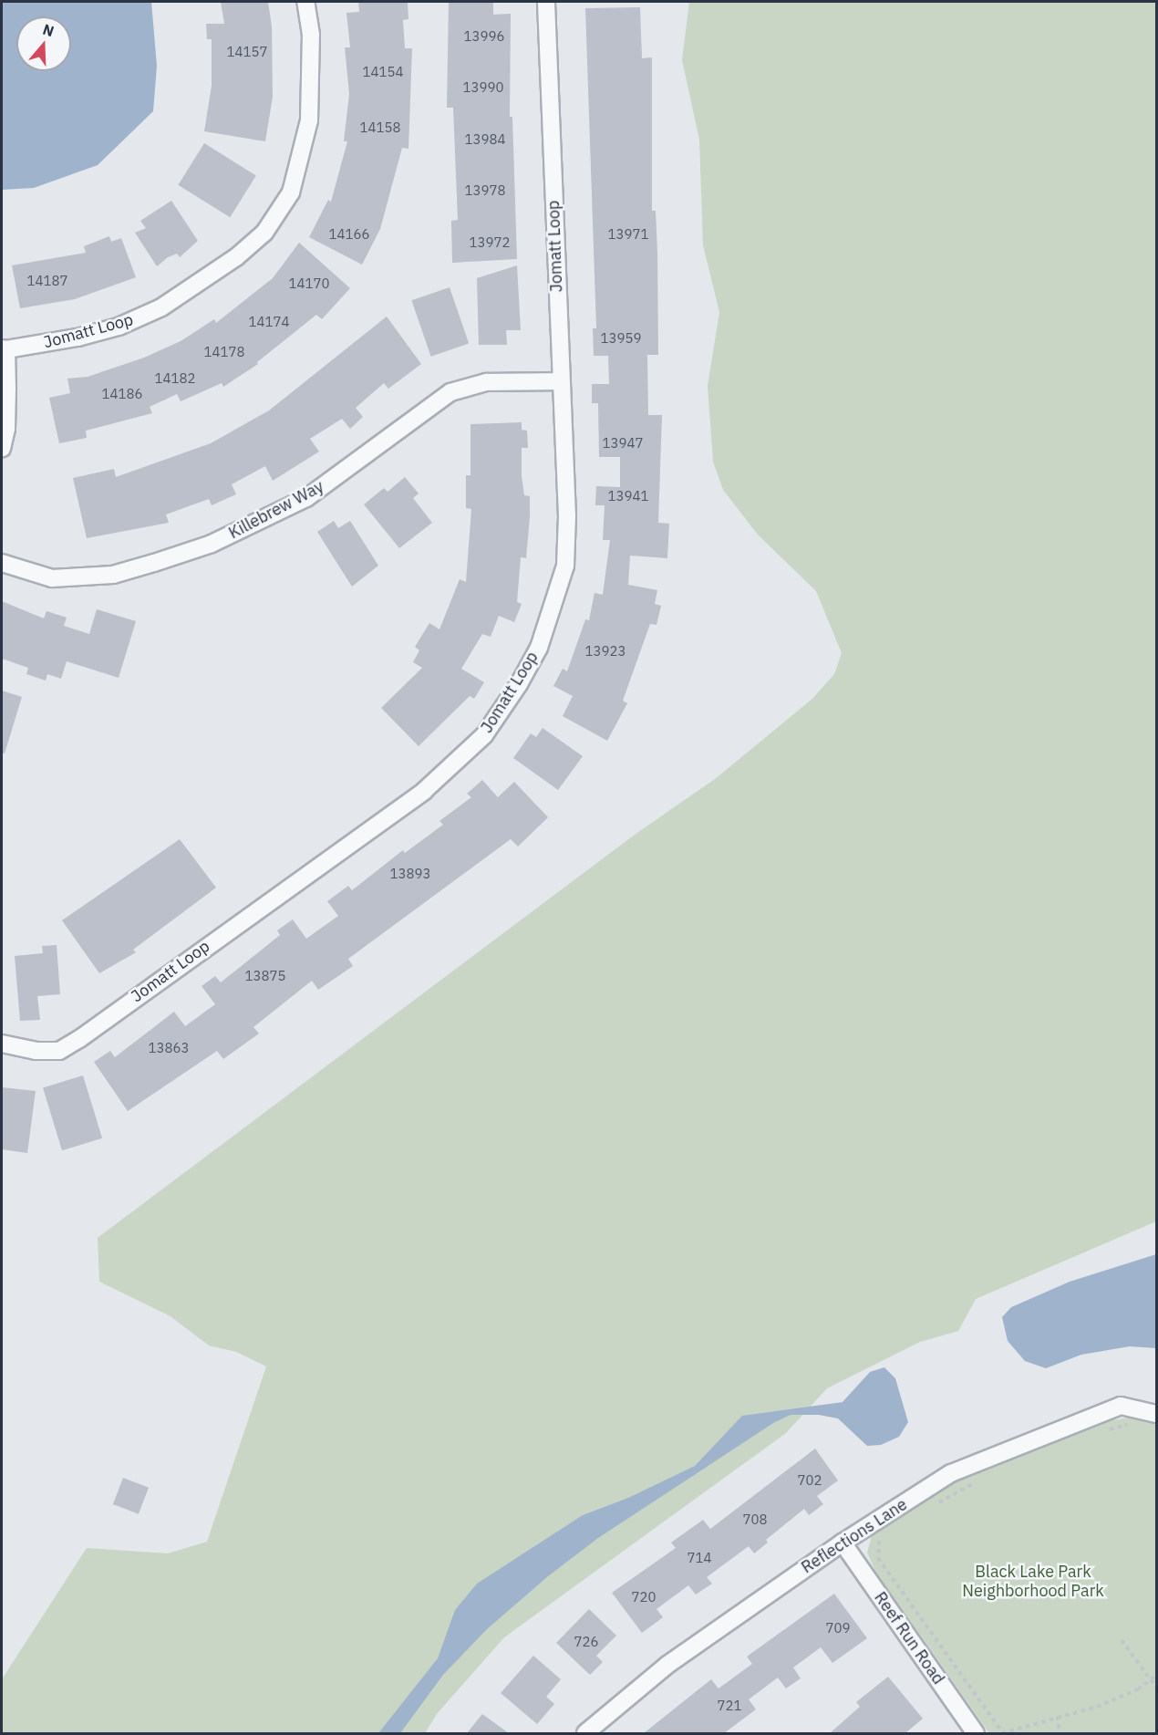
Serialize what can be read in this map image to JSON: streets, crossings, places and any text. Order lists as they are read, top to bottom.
{
  "streets": {
    "street": [
      "Jomatt Loop",
      "Killebrew Way",
      "Reflections Lane",
      "Reef Run Road"
    ]
  },
  "crossings": [
    ["Jomatt Loop", "Killebrew Way"],
    ["Reflections Lane", "Reef Run Road"]
  ],
  "parks": ["Black Lake Park Neighborhood Park"],
  "house_numbers": [
    "13996",
    "14157",
    "14154",
    "13990",
    "14158",
    "13984",
    "13978",
    "14166",
    "13971",
    "13972",
    "14187",
    "14170",
    "14174",
    "13959",
    "14178",
    "14182",
    "14186",
    "13947",
    "13941",
    "13923",
    "13893",
    "13875",
    "13863",
    "702",
    "708",
    "714",
    "720",
    "709",
    "726",
    "721"
  ],
  "north": "top"
}
